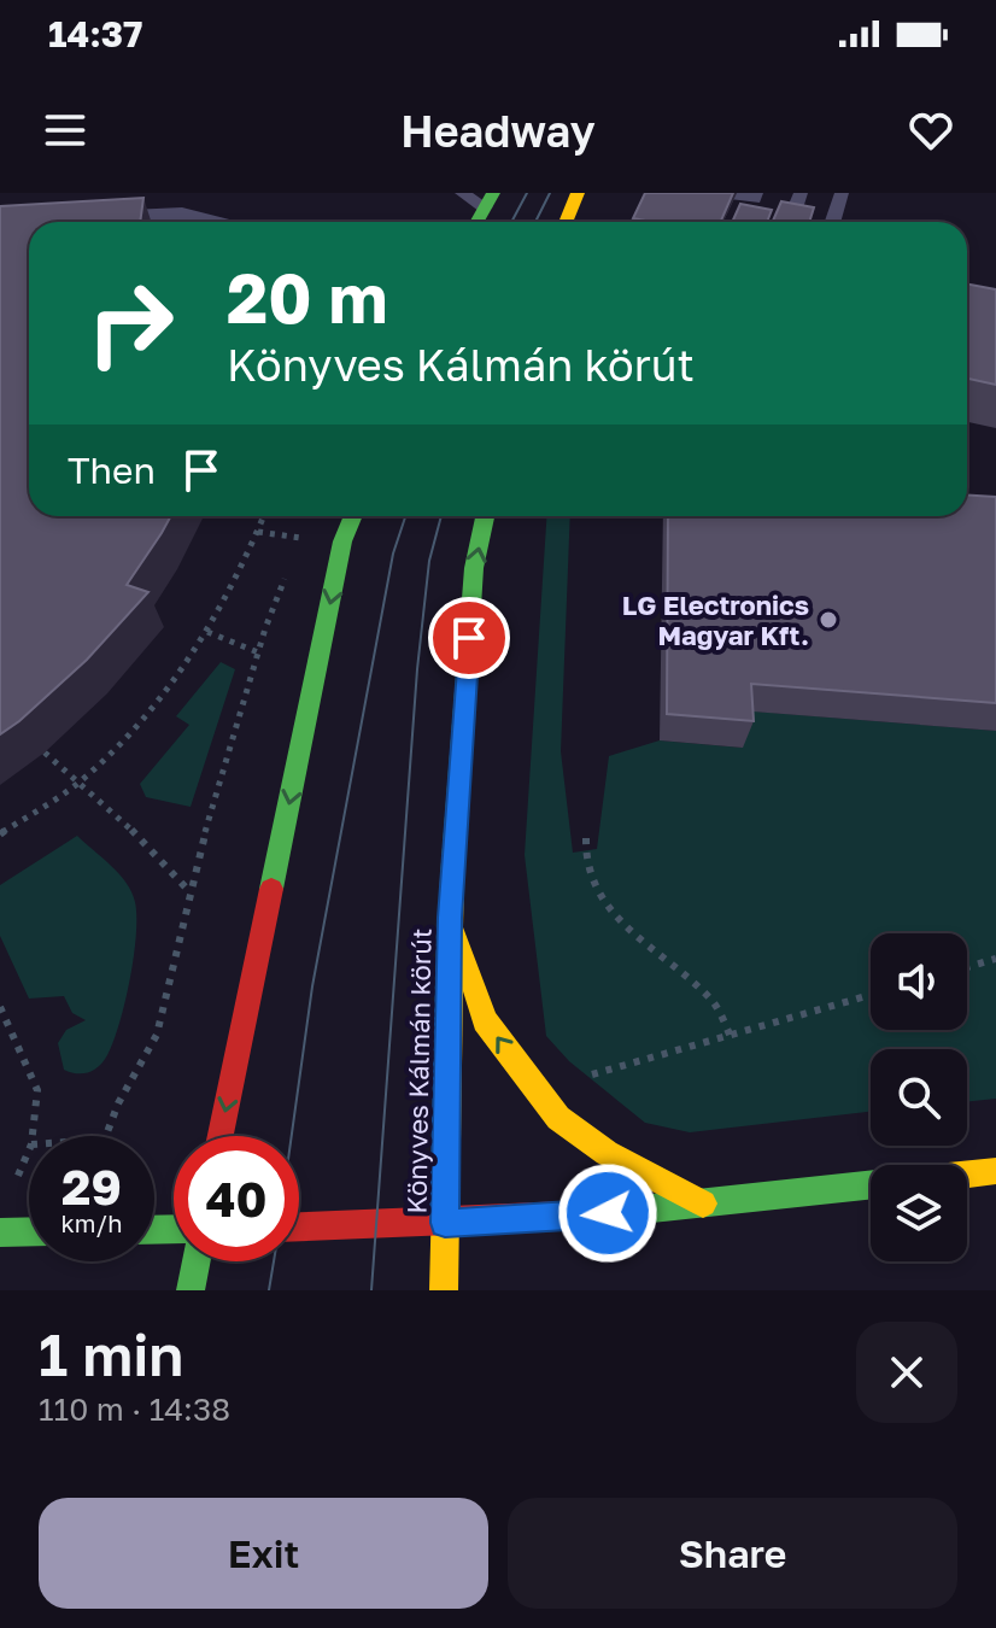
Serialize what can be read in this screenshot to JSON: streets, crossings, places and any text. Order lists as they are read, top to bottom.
{
  "streets": {
    "main road": ["Könyves Kálmán körút"]
  },
  "places": ["LG Electronics Magyar Kft."],
  "page": {
    "status": "14:37",
    "header": "Headway",
    "turn": ["20 m", "Könyves Kálmán körút"],
    "then": "Then",
    "speed": "29 km/h",
    "limit": "40",
    "heading": ["1 min", "110 m · 14:38"],
    "buttons": ["Exit", "Share"]
  }
}
